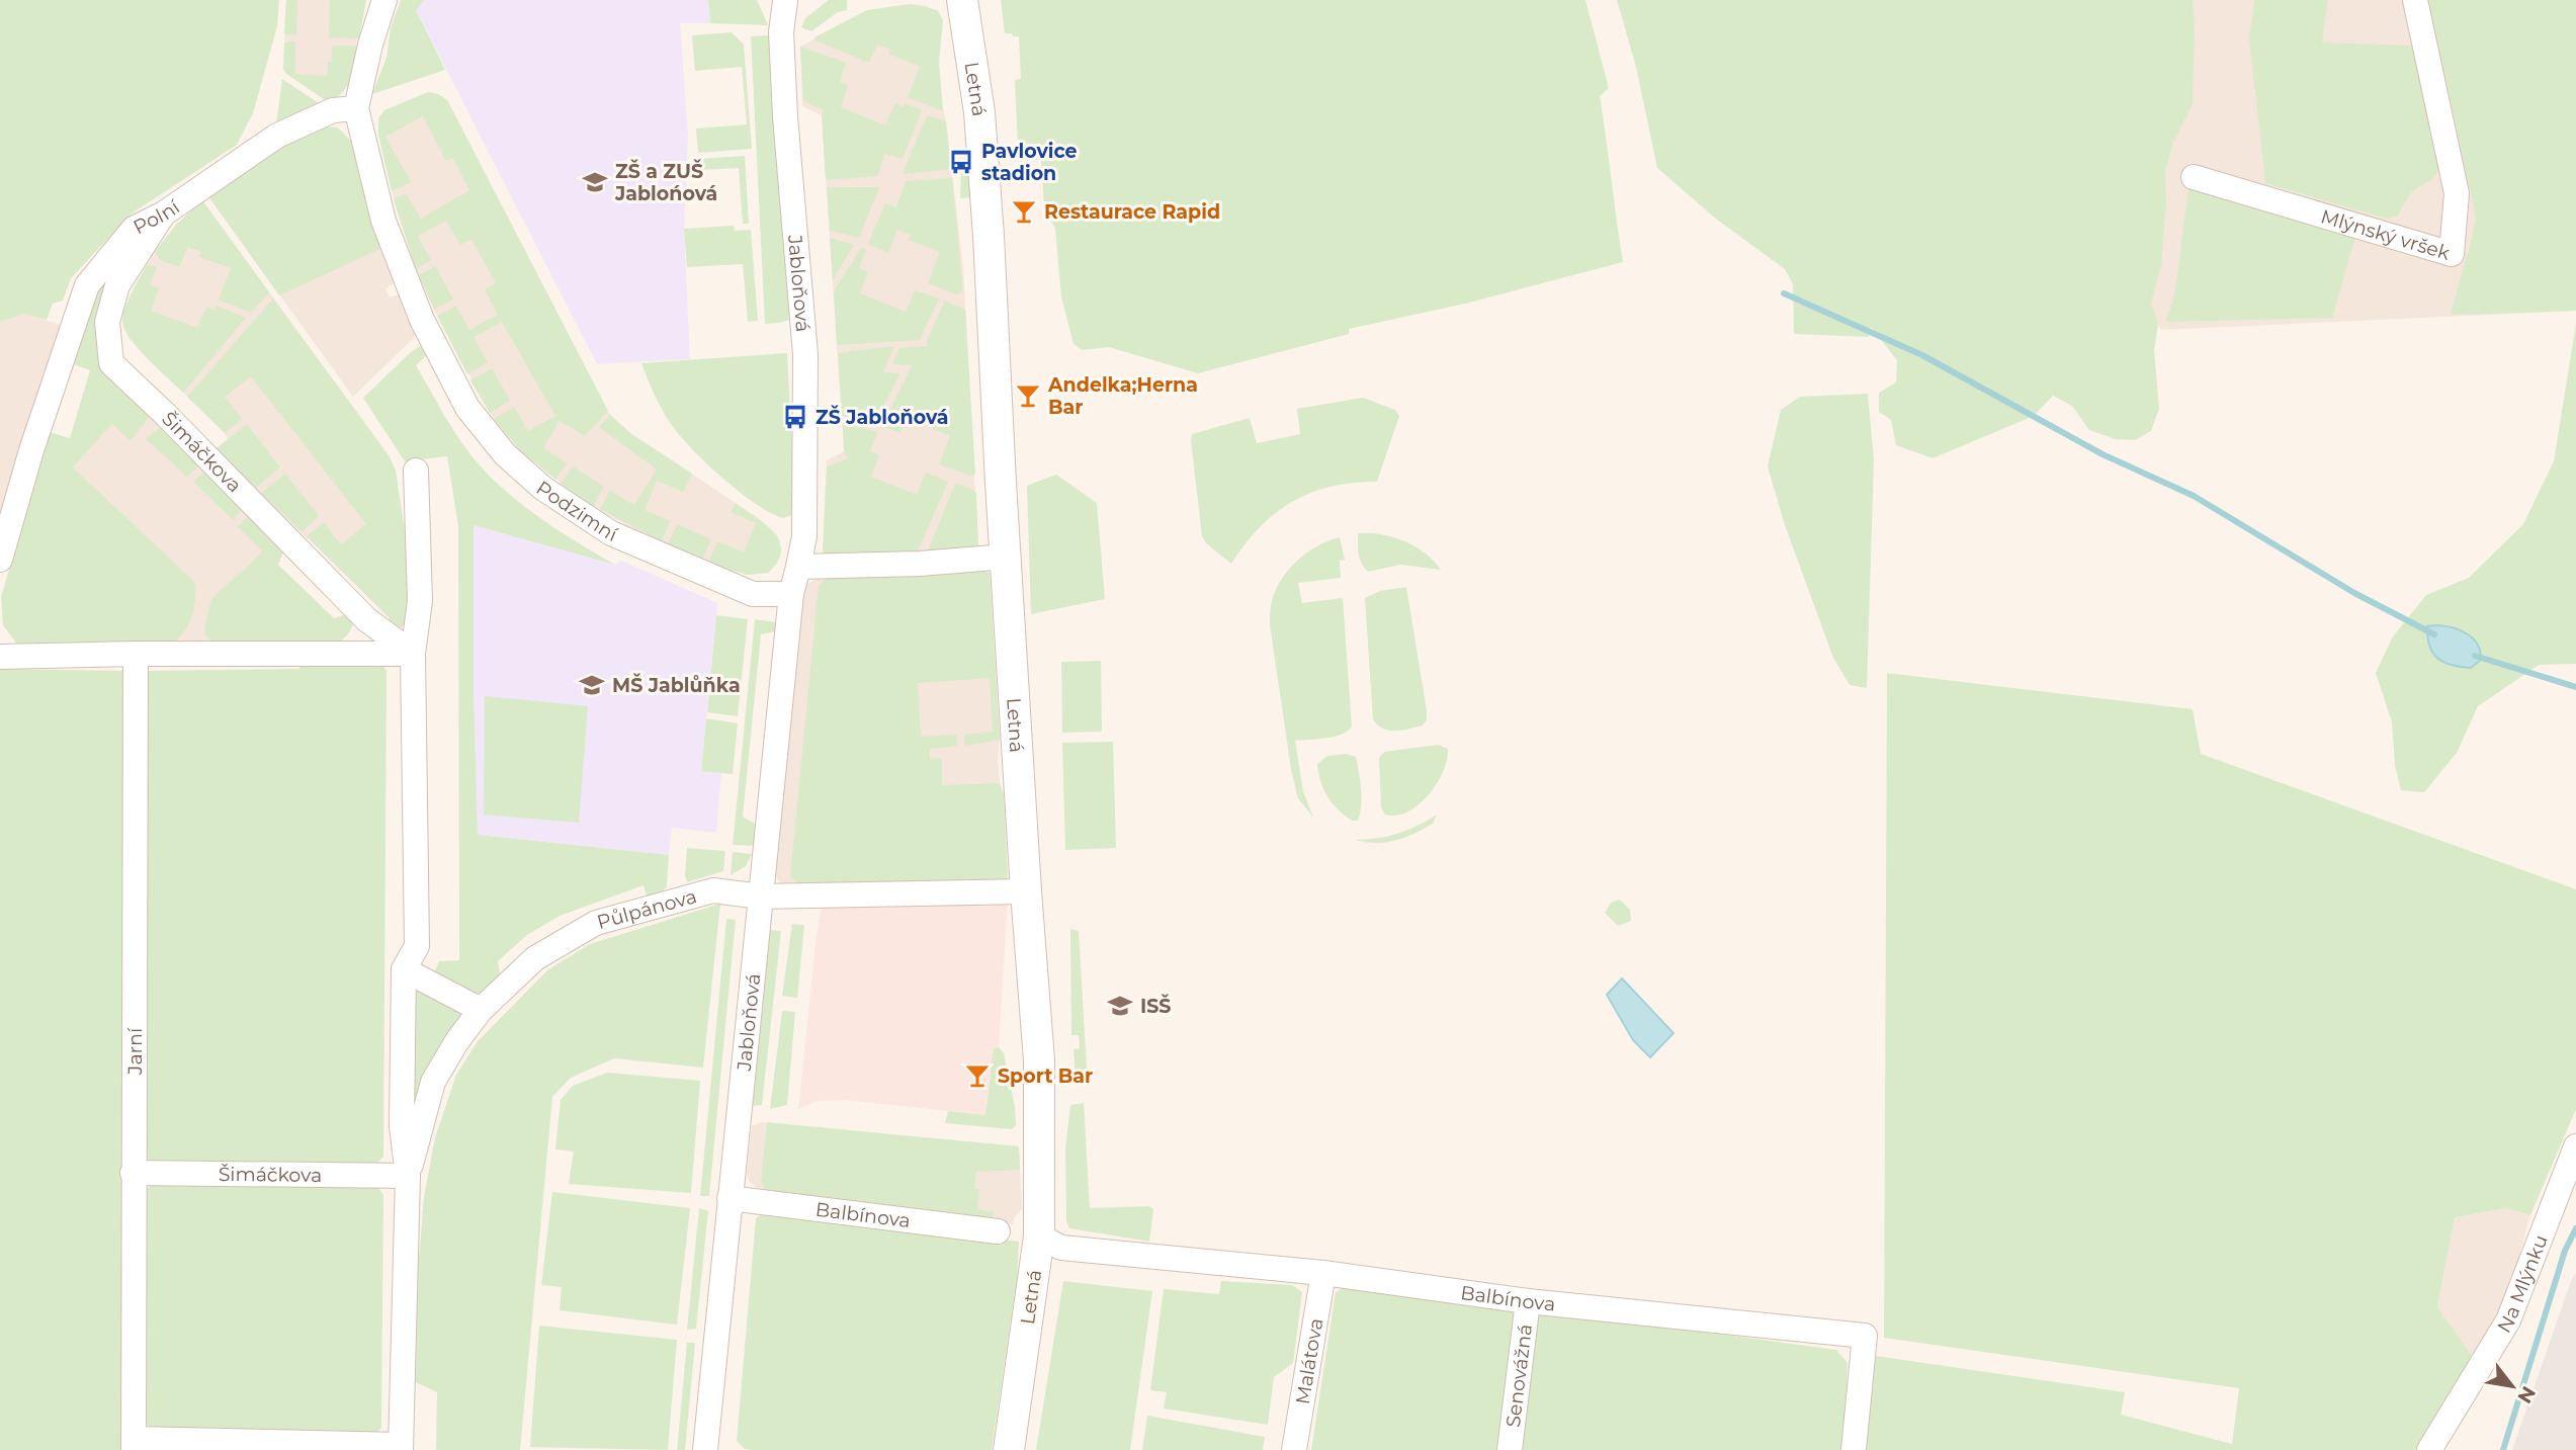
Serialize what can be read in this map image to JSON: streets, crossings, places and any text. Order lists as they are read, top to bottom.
{
  "streets": {
    "street": [
      "Letná",
      "Polní",
      "Mlýnský vršek",
      "Jabloňová",
      "Šimáčkova",
      "Podzimní",
      "Půlpánova",
      "Jarní",
      "Balbínova",
      "Na Mlýnku",
      "Malátova",
      "Senovážná"
    ]
  },
  "crossings": [
    ["Letná", "Půlpánova"],
    ["Letná", "Balbínova"],
    ["Polní", "Šimáčkova"],
    ["Polní", "Podzimní"],
    ["Jabloňová", "Podzimní"],
    ["Jabloňová", "Půlpánova"],
    ["Jabloňová", "Balbínova"],
    ["Šimáčkova", "Půlpánova"],
    ["Šimáčkova", "Jarní"],
    ["Balbínova", "Malátova"],
    ["Balbínova", "Senovážná"]
  ],
  "places": {
    "bus stop": ["Pavlovice stadion", "ZŠ Jabloňová"],
    "school or university": ["ZŠ a ZUŠ Jablońová", "MŠ Jablůňka", "ISŠ"],
    "bar": ["Restaurace Rapid", "Andelka;Herna Bar", "Sport Bar"]
  },
  "north": "bottom right"
}
